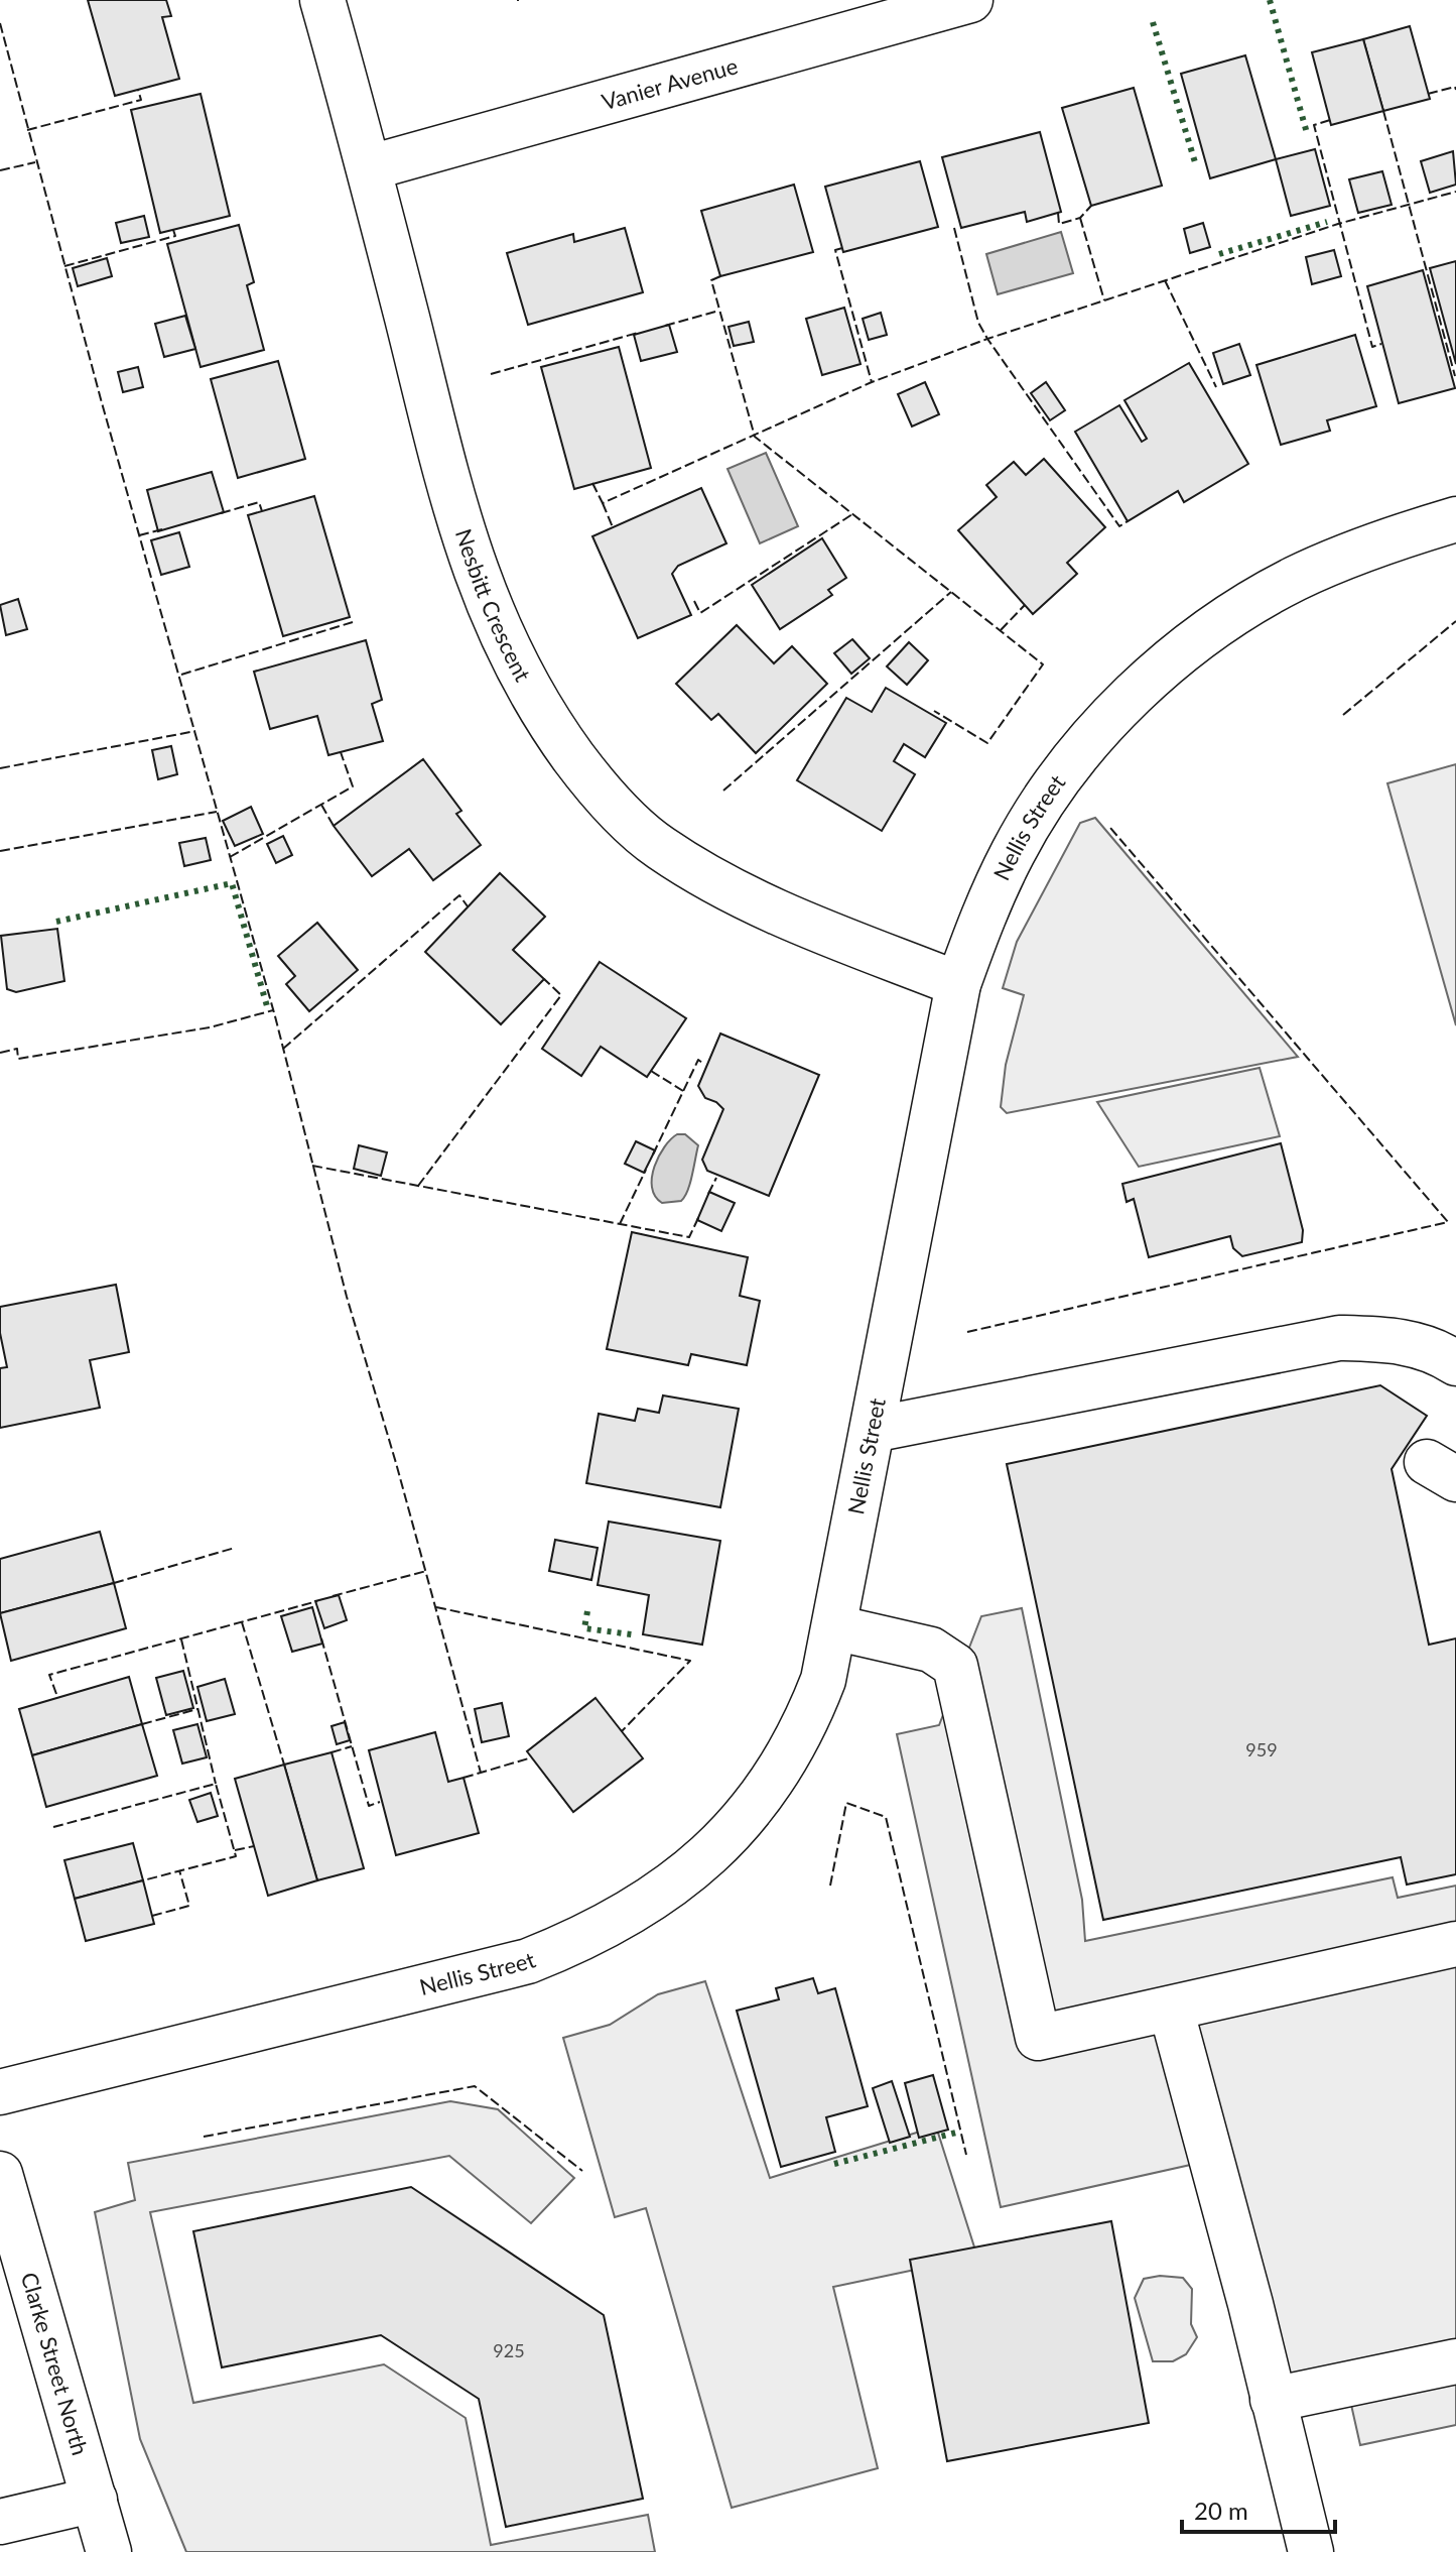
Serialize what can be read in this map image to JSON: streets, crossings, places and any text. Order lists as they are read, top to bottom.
{
  "streets": {
    "street": [
      "Vanier Avenue",
      "Nesbitt Crescent",
      "Nellis Street",
      "Clarke Street North"
    ]
  },
  "crossings": [
    ["Vanier Avenue", "Nesbitt Crescent"],
    ["Nesbitt Crescent", "Nellis Street"]
  ],
  "house_numbers": ["959", "925"],
  "scale_bar": "20 m"
}
